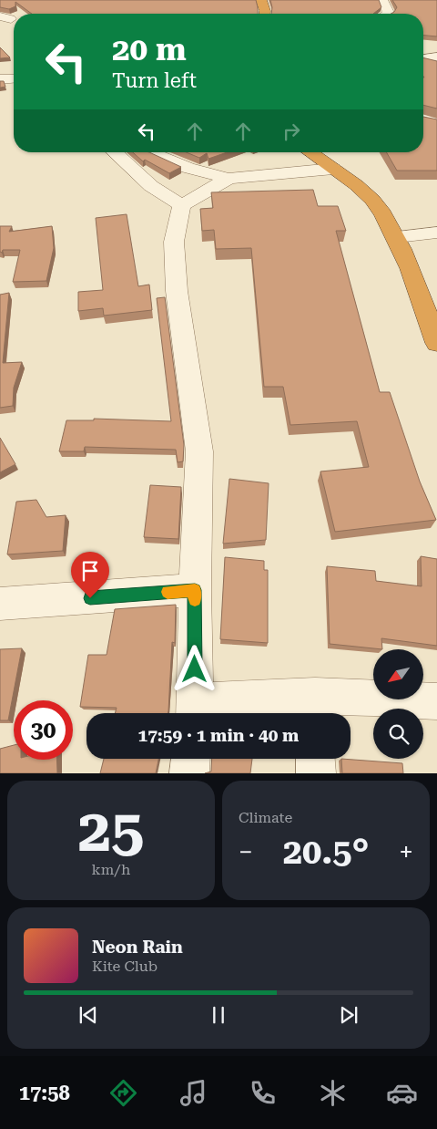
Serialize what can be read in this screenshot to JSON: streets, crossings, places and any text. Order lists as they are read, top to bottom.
{
  "north": "bottom left",
  "page": {
    "turn": ["20 m", "Turn left"],
    "limit": "30",
    "trip": "17:59 · 1 min · 40 m",
    "tile": [
      ["25", "km/h"],
      "Climate"
    ],
    "heat": ["−", "20.5°", "+"],
    "song": ["Neon Rain", "Kite Club"],
    "tabs": "17:58"
  }
}
